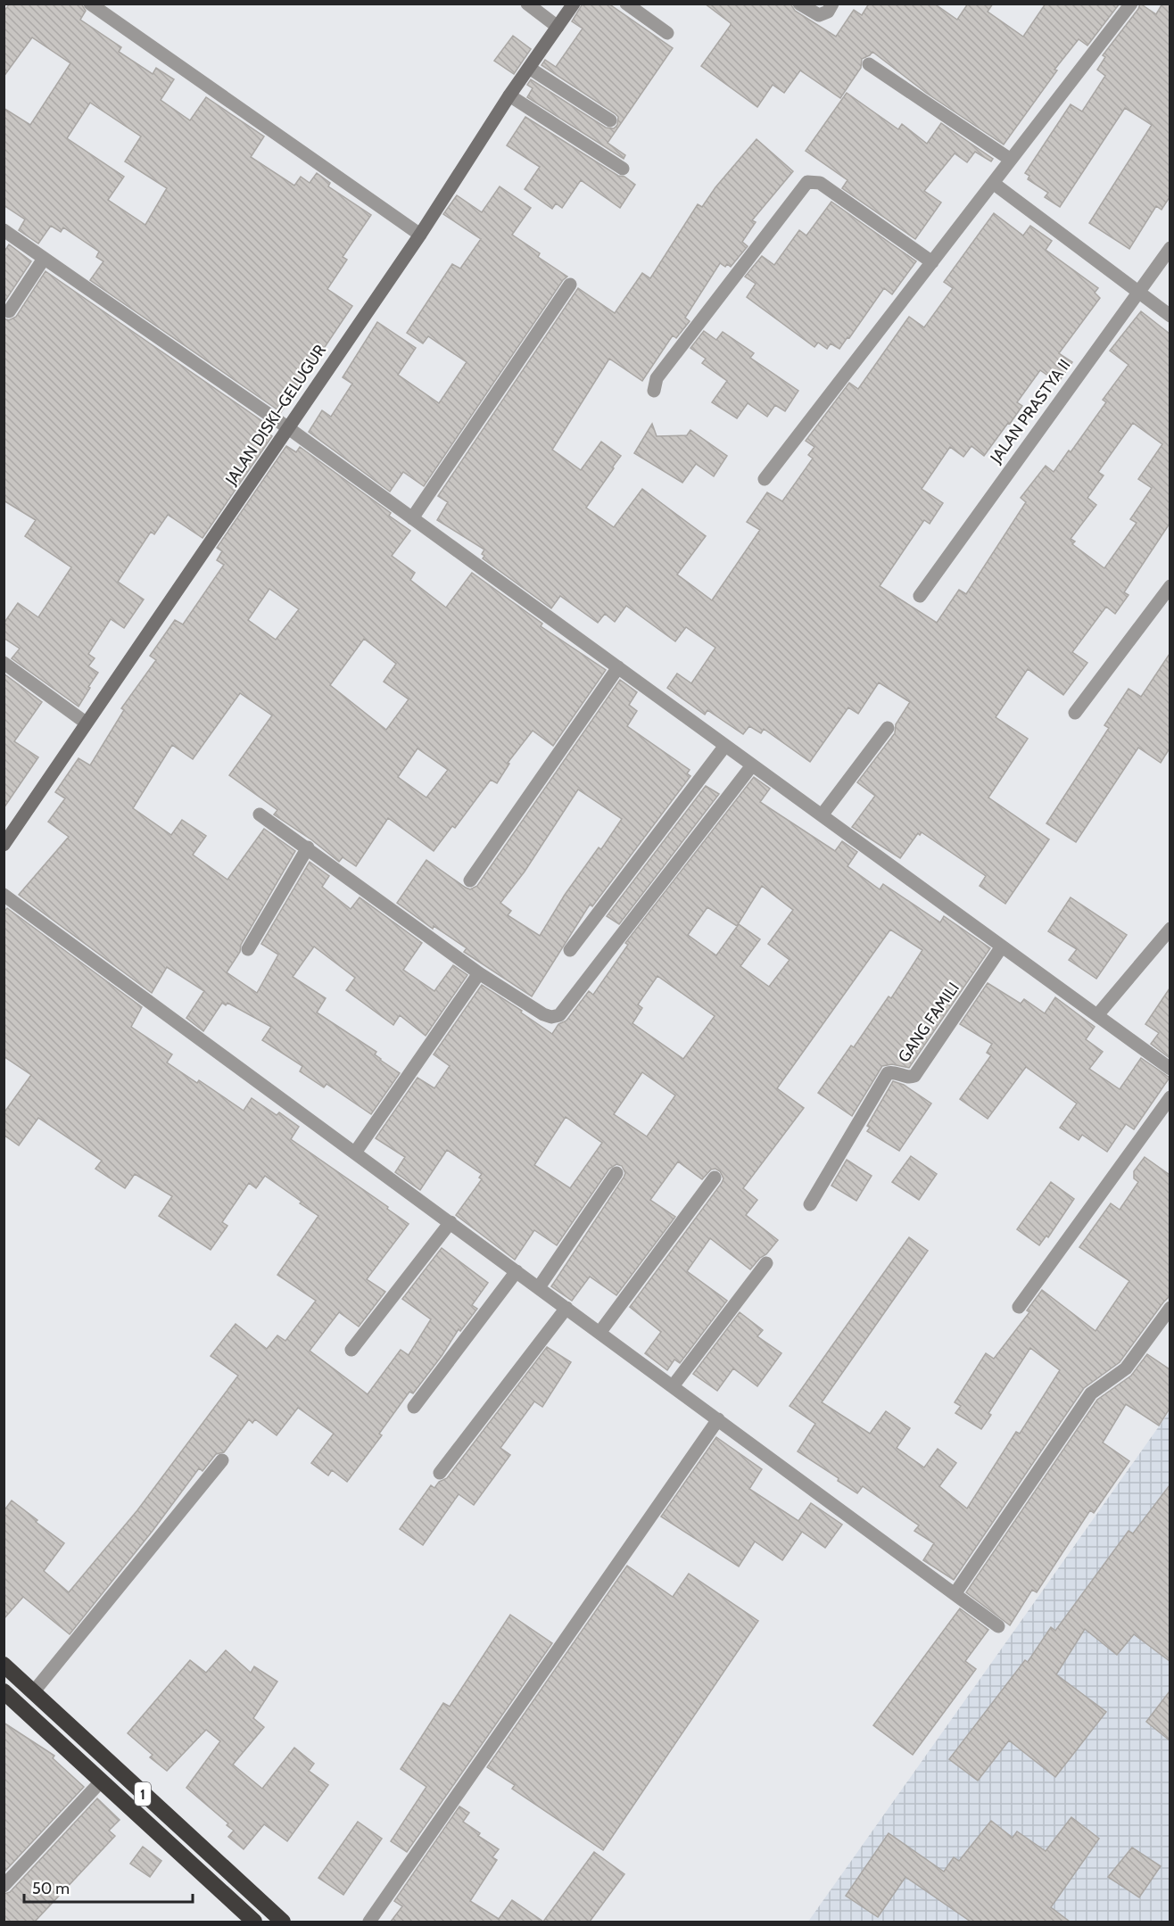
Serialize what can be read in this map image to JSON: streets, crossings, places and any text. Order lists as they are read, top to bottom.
{
  "streets": {
    "highway": ["1"],
    "main road": ["JALAN DISKI–GELUGUR"],
    "street": ["JALAN PRASTYA II", "GANG FAMILI"]
  },
  "scale_bar": "50 m"
}
